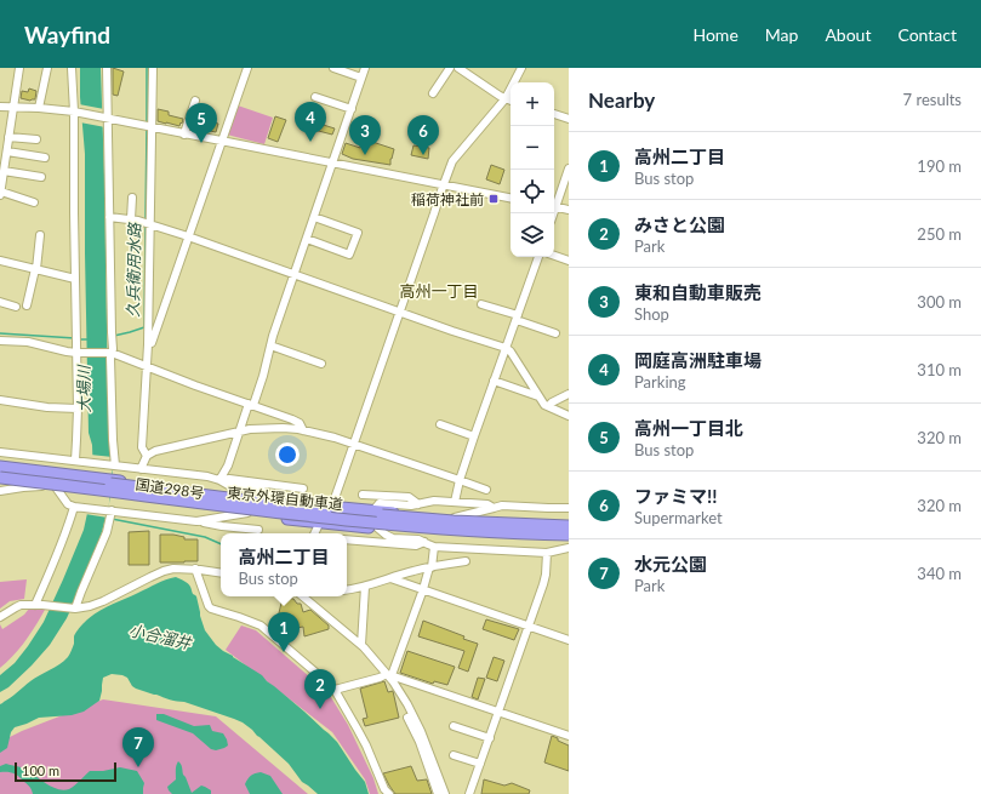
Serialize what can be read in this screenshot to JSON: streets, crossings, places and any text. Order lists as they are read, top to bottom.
{
  "streets": {
    "highway": ["国道298号", "東京外環自動車道"]
  },
  "crossings": [
    ["国道298号", "東京外環自動車道"]
  ],
  "districts": ["高州一丁目"],
  "water": ["久兵衛用水路", "大場川", "小合溜井"],
  "places": {
    "transit": ["稲荷神社前"]
  },
  "scale_bar": "100 m",
  "page": {
    "header": "Wayfind",
    "nav": [
      "Home",
      "Map",
      "About",
      "Contact"
    ],
    "heading": ["Nearby", "7 results"],
    "map_buttons": ["+", "−"],
    "pins": [
      "4",
      "5",
      "3",
      "6",
      "1",
      "2",
      "7"
    ],
    "list": [
      {
        "mark": "1",
        "name": "高州二丁目",
        "note": "Bus stop",
        "value": "190 m"
      },
      {
        "mark": "2",
        "name": "みさと公園",
        "note": "Park",
        "value": "250 m"
      },
      {
        "mark": "3",
        "name": "東和自動車販売",
        "note": "Shop",
        "value": "300 m"
      },
      {
        "mark": "4",
        "name": "岡庭高洲駐車場",
        "note": "Parking",
        "value": "310 m"
      },
      {
        "mark": "5",
        "name": "高州一丁目北",
        "note": "Bus stop",
        "value": "320 m"
      },
      {
        "mark": "6",
        "name": "ファミマ!!",
        "note": "Supermarket",
        "value": "320 m"
      },
      {
        "mark": "7",
        "name": "水元公園",
        "note": "Park",
        "value": "340 m"
      }
    ],
    "popup": ["高州二丁目", "Bus stop"],
    "scale": "100 m"
  }
}
